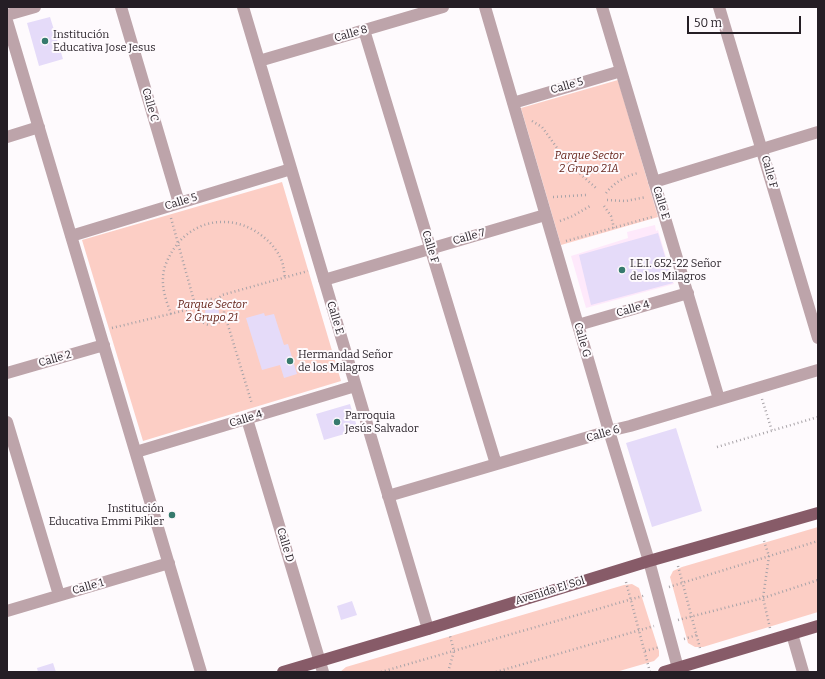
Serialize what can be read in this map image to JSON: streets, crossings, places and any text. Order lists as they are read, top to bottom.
{
  "streets": {
    "main road": ["Avenida El Sol"],
    "street": [
      "Calle 8",
      "Calle 5",
      "Calle C",
      "Calle F",
      "Calle E",
      "Calle 7",
      "Calle 4",
      "Calle G",
      "Calle 2",
      "Calle 6",
      "Calle D",
      "Calle 1"
    ]
  },
  "crossings": [
    ["Calle 8", "Calle F"],
    ["Calle 8", "Calle E"],
    ["Calle 5", "Calle C"],
    ["Calle 5", "Calle E"],
    ["Calle 5", "Calle G"],
    ["Calle F", "Calle 7"],
    ["Calle F", "Calle 6"],
    ["Calle E", "Calle 7"],
    ["Calle E", "Calle 4"],
    ["Calle E", "Calle 6"],
    ["Calle E", "Avenida El Sol"],
    ["Calle 7", "Calle G"],
    ["Calle 4", "Calle G"],
    ["Calle 4", "Calle D"],
    ["Calle G", "Calle 6"],
    ["Calle G", "Avenida El Sol"],
    ["Calle D", "Avenida El Sol"]
  ],
  "parks": ["Parque Sector 2 Grupo 21A", "Parque Sector 2 Grupo 21"],
  "places": [
    "Institución Educativa Jose Jesus",
    "I.E.I. 652-22 Señor de los Milagros",
    "Hermandad Señor de los Milagros",
    "Parroquia Jesús Salvador",
    "Institución Educativa Emmi Pikler"
  ],
  "scale_bar": "50 m"
}
